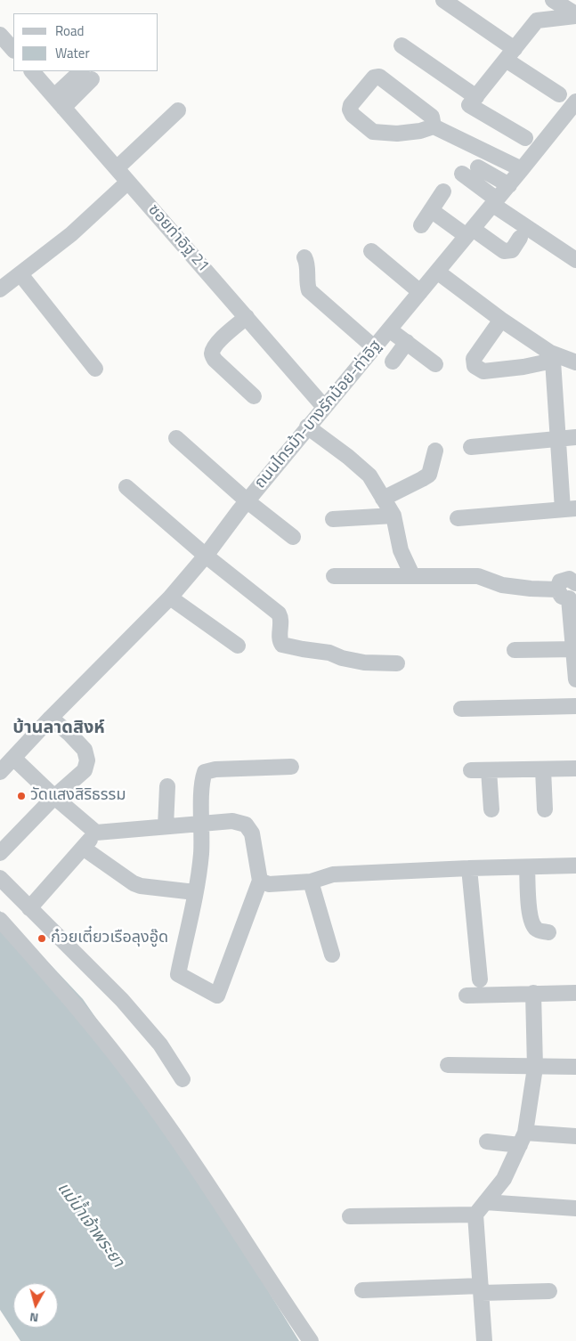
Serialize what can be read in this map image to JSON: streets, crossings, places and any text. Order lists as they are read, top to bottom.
{
  "streets": {
    "street": ["ซอยท่าอิฐ 21", "ถนนไทรม้า-บางรักน้อย-ท่าอิฐ"]
  },
  "crossings": [
    ["ซอยท่าอิฐ 21", "ถนนไทรม้า-บางรักน้อย-ท่าอิฐ"]
  ],
  "districts": ["บ้านลาดสิงห์"],
  "water": ["แม่น้ำเจ้าพระยา"],
  "places": ["วัดแสงสิริธรรม", "ก๋วยเตี๋ยวเรือลุงอู๊ด"],
  "legend": ["Road", "Water"],
  "north": "bottom"
}
